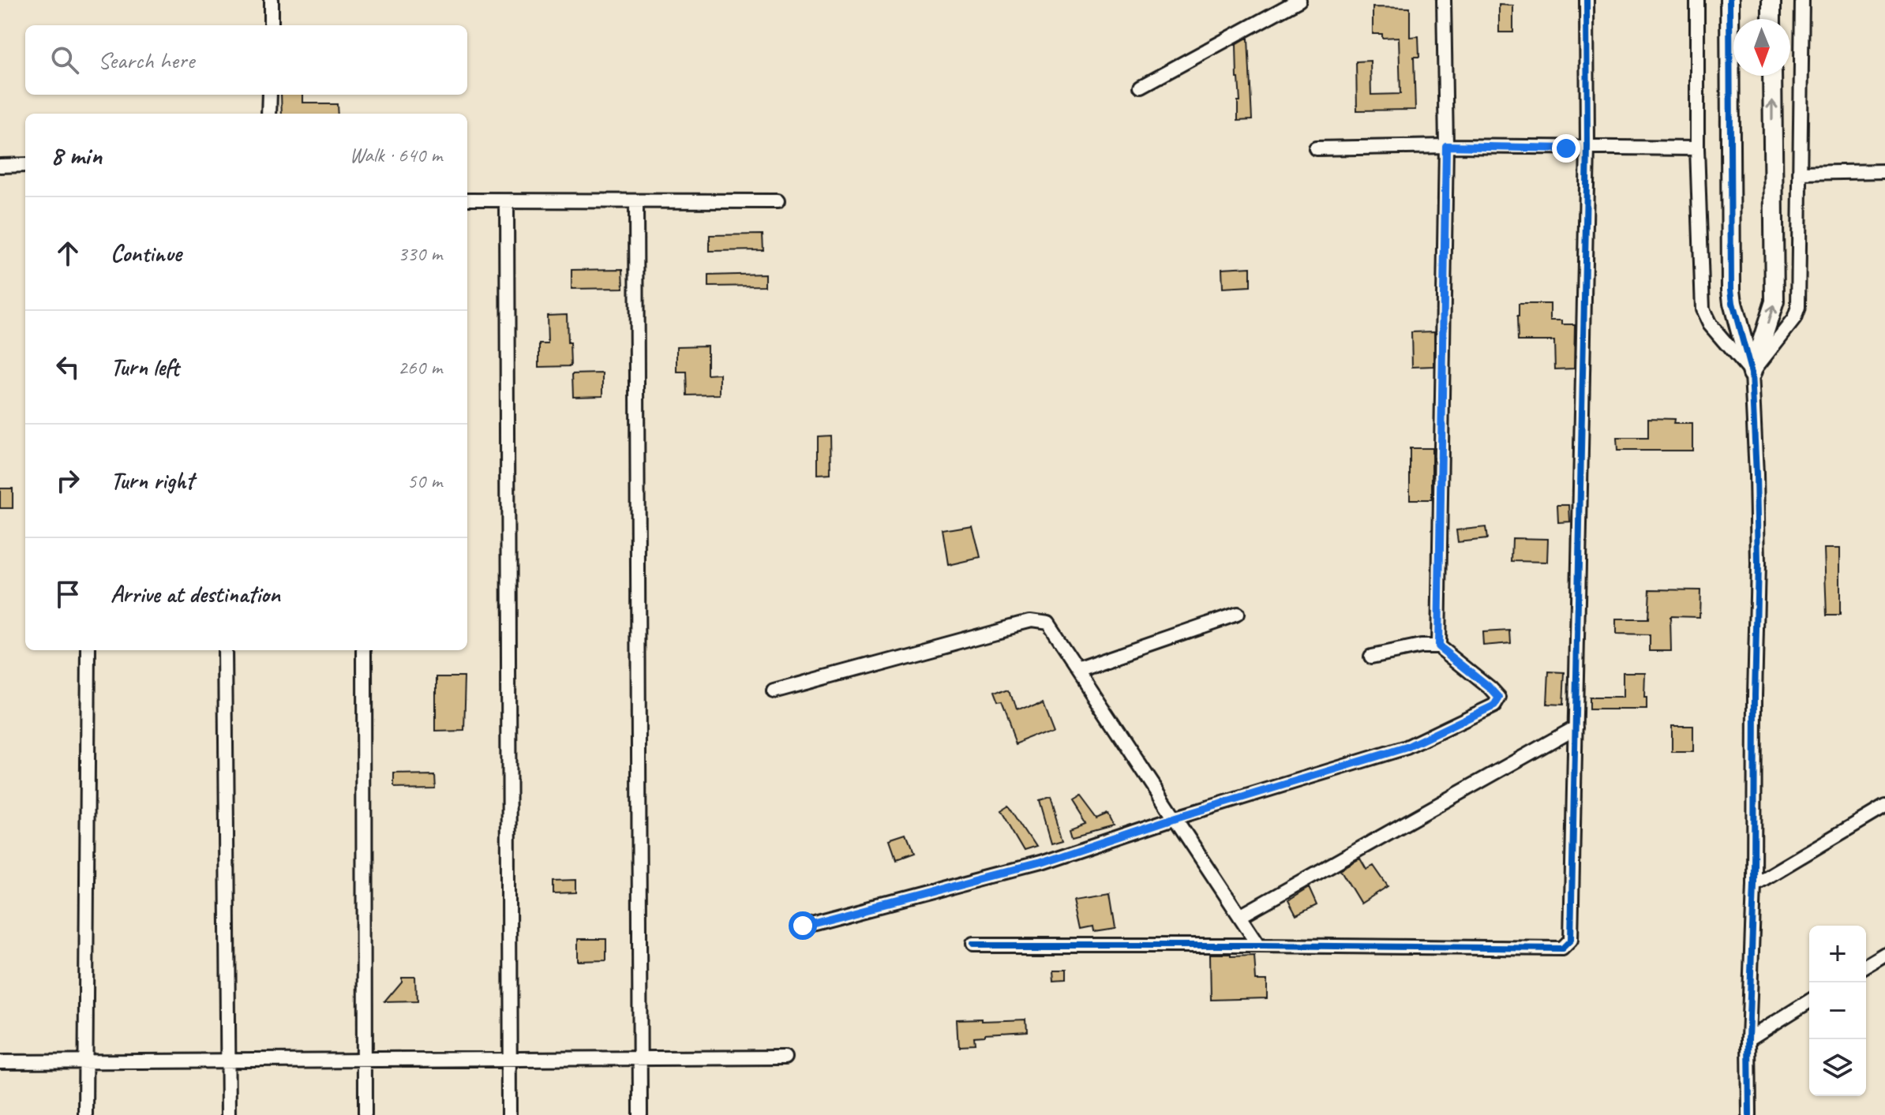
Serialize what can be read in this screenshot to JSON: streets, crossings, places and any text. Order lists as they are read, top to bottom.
{
  "north": "bottom",
  "page": {
    "search": "Search here",
    "heading": ["8 min", "Walk · 640 m"],
    "list": [
      ["Continue", "330 m"],
      ["Turn left", "260 m"],
      ["Turn right", "50 m"],
      "Arrive at destination"
    ],
    "map_buttons": ["+", "−"]
  }
}
